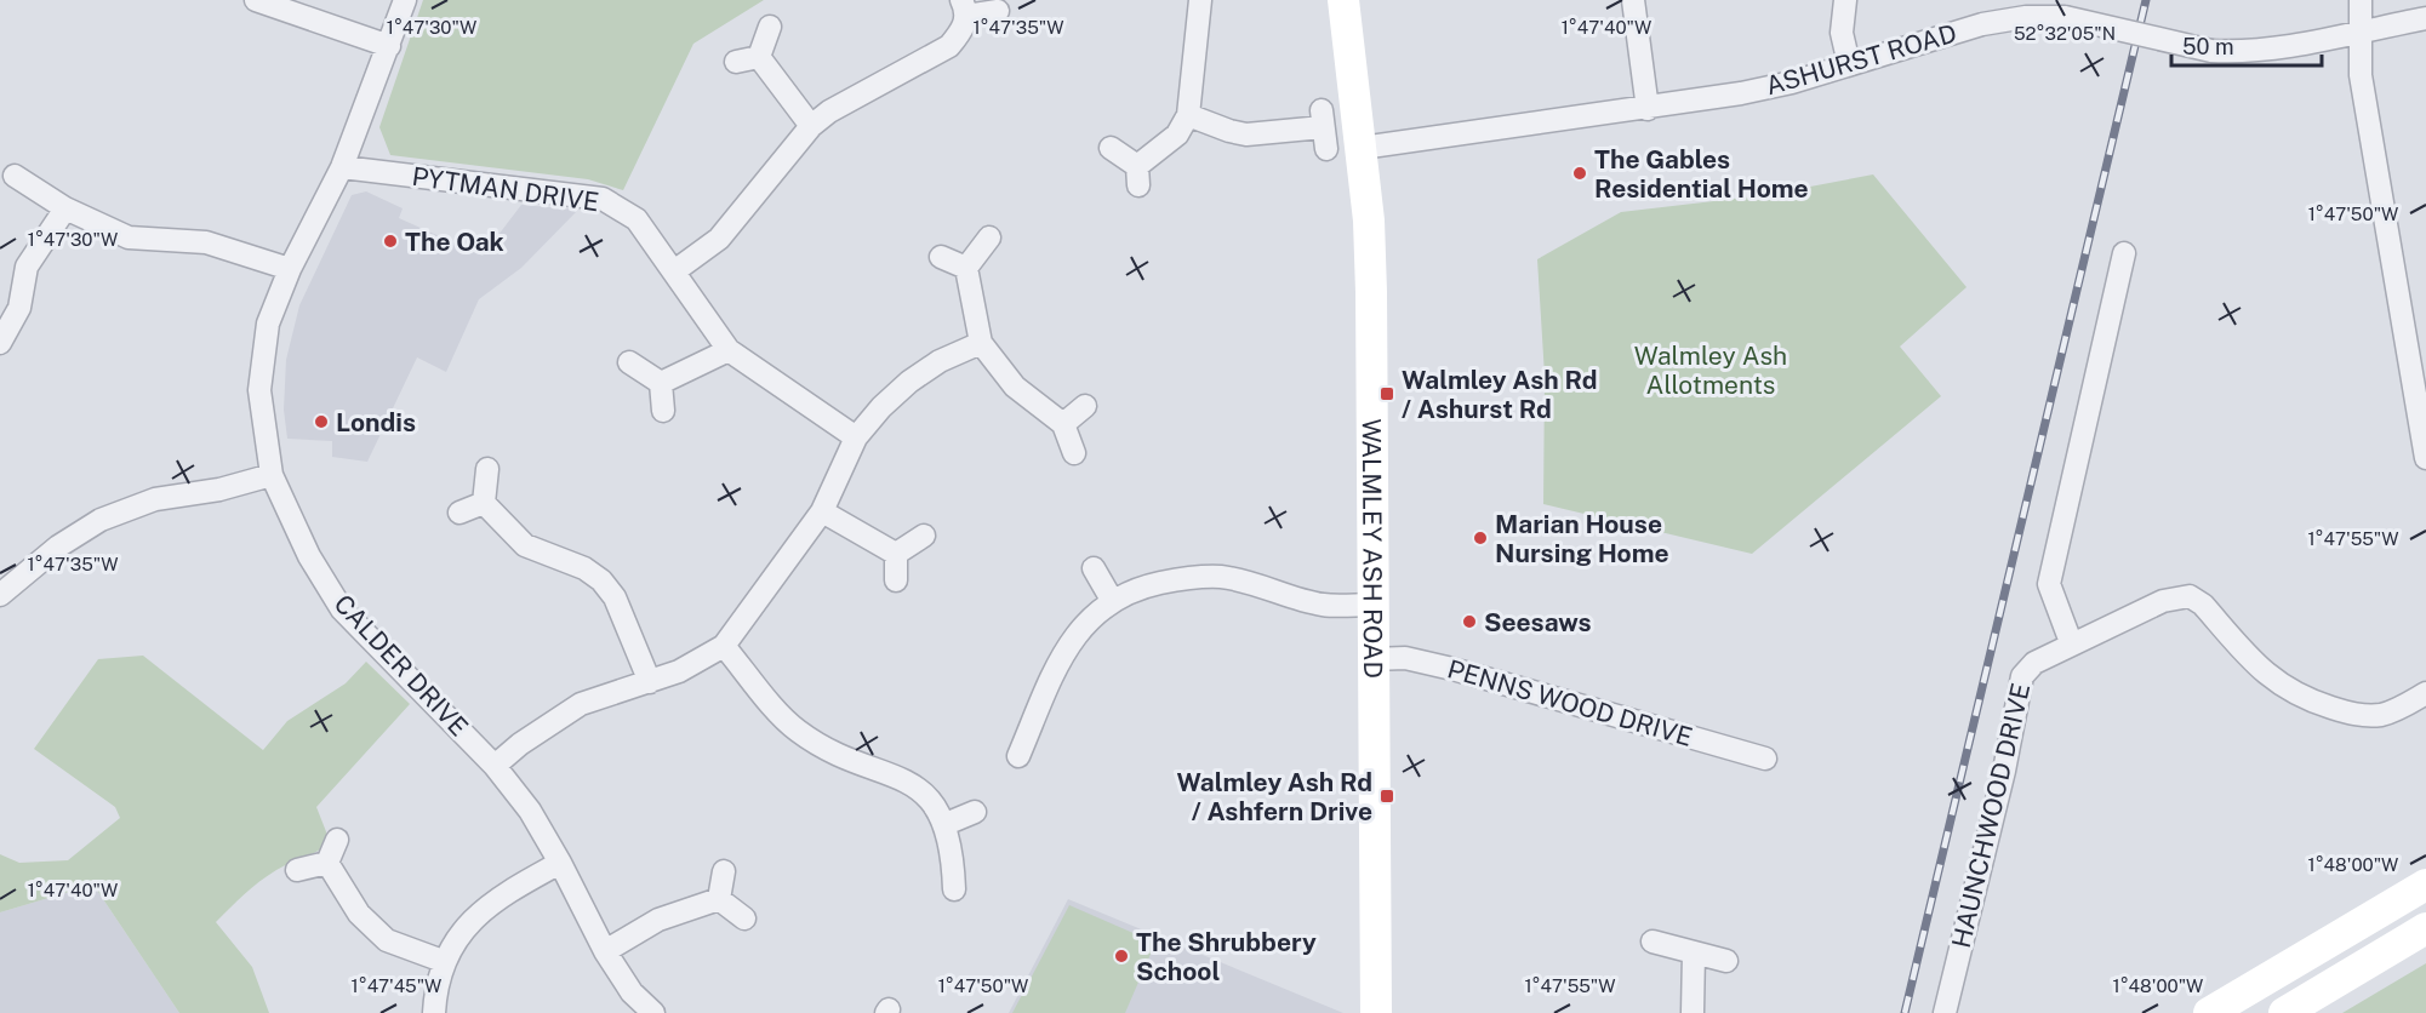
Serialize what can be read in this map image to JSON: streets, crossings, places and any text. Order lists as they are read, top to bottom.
{
  "streets": {
    "street": [
      "ASHURST ROAD",
      "PYTMAN DRIVE",
      "WALMLEY ASH ROAD",
      "CALDER DRIVE",
      "PENNS WOOD DRIVE",
      "HAUNCHWOOD DRIVE"
    ]
  },
  "crossings": [
    ["ASHURST ROAD", "WALMLEY ASH ROAD"],
    ["PYTMAN DRIVE", "CALDER DRIVE"],
    ["WALMLEY ASH ROAD", "PENNS WOOD DRIVE"]
  ],
  "parks": ["Walmley Ash Allotments"],
  "places": {
    "other": [
      "The Gables Residential Home",
      "The Oak",
      "Londis",
      "Marian House Nursing Home",
      "Seesaws",
      "The Shrubbery School"
    ],
    "transit": ["Walmley Ash Rd / Ashurst Rd", "Walmley Ash Rd / Ashfern Drive"]
  },
  "scale_bar": "50 m",
  "coordinates": [
    "1°47'30\"W",
    "1°47'35\"W",
    "1°47'40\"W",
    "52°32'05\"N",
    "1°47'50\"W",
    "1°47'55\"W",
    "1°48'00\"W",
    "1°47'45\"W"
  ]
}
